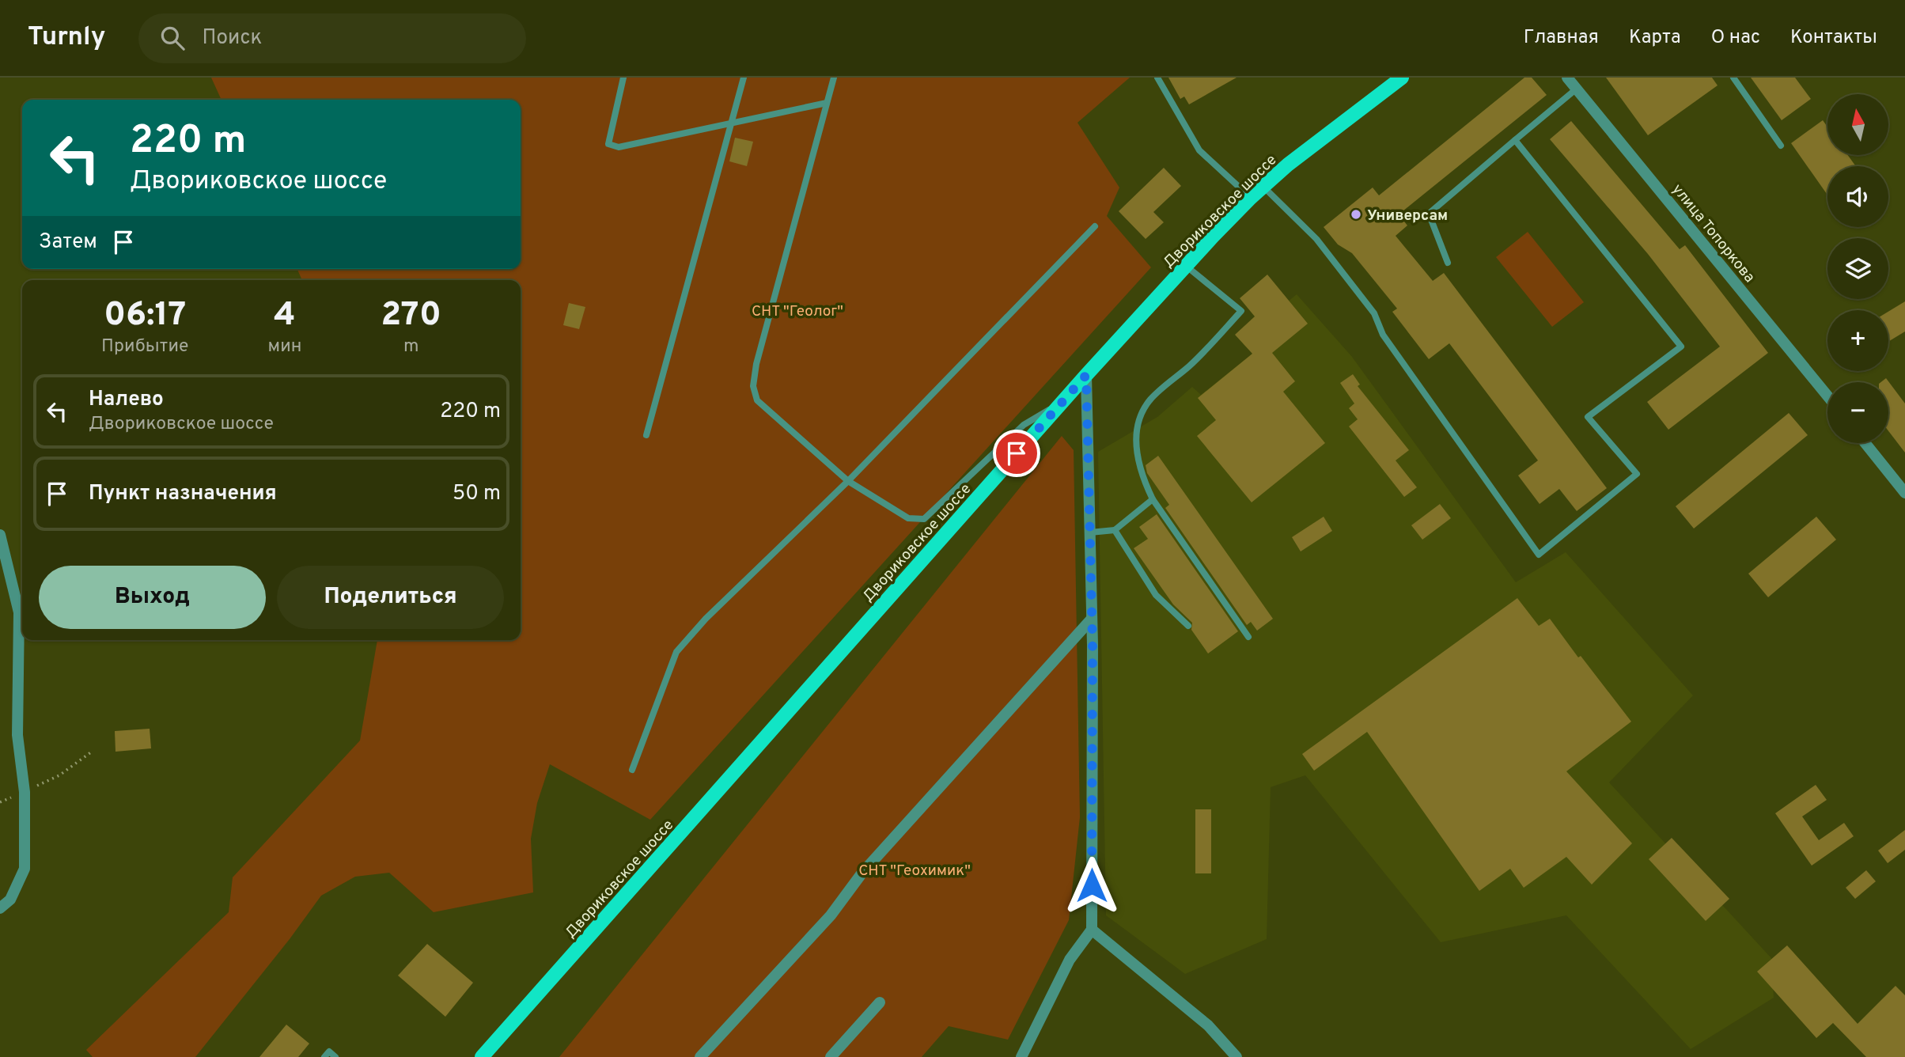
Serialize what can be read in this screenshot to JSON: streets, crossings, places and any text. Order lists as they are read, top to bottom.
{
  "streets": {
    "main road": ["Двориковское шоссе"],
    "street": ["улица Топоркова"]
  },
  "parks": ["СНТ \"Геолог\"", "СНТ \"Геохимик\""],
  "places": ["Универсам"],
  "north": "top",
  "page": {
    "header": "Turnly",
    "search": "Поиск",
    "nav": [
      "Главная",
      "Карта",
      "О нас",
      "Контакты"
    ],
    "map_buttons": ["+", "−"],
    "turn": ["220 m", "Двориковское шоссе"],
    "then": "Затем",
    "eta": [
      "06:17",
      "Прибытие",
      "4",
      "мин",
      "270",
      "m"
    ],
    "list": [
      {
        "name": "Налево",
        "note": "Двориковское шоссе",
        "value": "220 m"
      },
      {
        "name": "Пункт назначения",
        "value": "50 m"
      }
    ],
    "buttons": ["Выход", "Поделиться"]
  }
}
